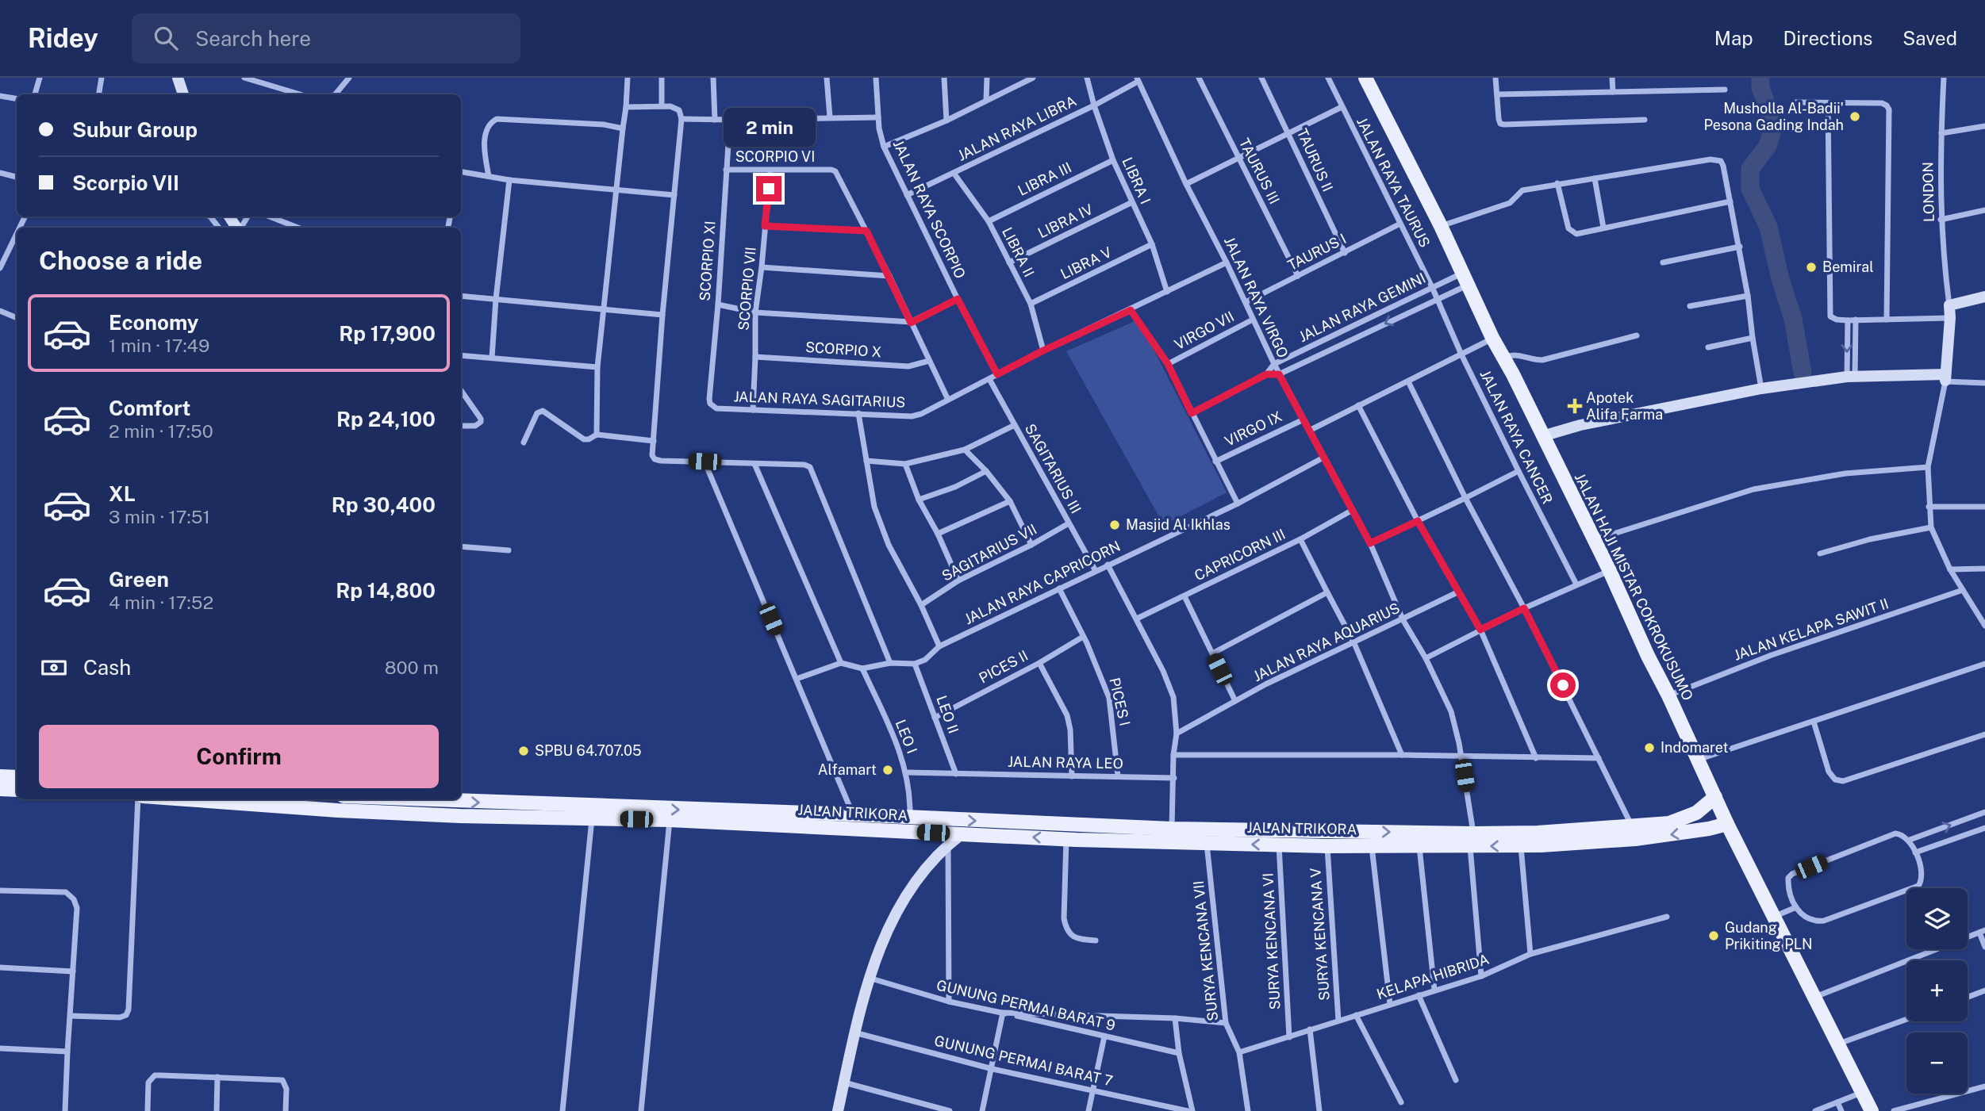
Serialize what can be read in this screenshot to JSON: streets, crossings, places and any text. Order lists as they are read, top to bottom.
{
  "streets": {
    "main road": ["JALAN HAJI MISTAR COKROKUSUMO", "JALAN TRIKORA"],
    "street": [
      "JALAN RAYA LIBRA",
      "SCORPIO VI",
      "TAURUS II",
      "TAURUS III",
      "LIBRA III",
      "LIBRA I",
      "JALAN RAYA TAURUS",
      "LONDON",
      "JALAN RAYA SCORPIO",
      "LIBRA IV",
      "LIBRA II",
      "TAURUS I",
      "SCORPIO XI",
      "LIBRA V",
      "SCORPIO VII",
      "JALAN RAYA VIRGO",
      "JALAN RAYA GEMINI",
      "VIRGO VII",
      "SCORPIO X",
      "JALAN RAYA SAGITARIUS",
      "VIRGO IX",
      "JALAN RAYA CANCER",
      "SAGITARIUS III",
      "SAGITARIUS VII",
      "CAPRICORN III",
      "JALAN RAYA CAPRICORN",
      "JALAN KELAPA SAWIT II",
      "JALAN RAYA AQUARIUS",
      "PICES II",
      "PICES I",
      "LEO II",
      "LEO I",
      "JALAN RAYA LEO",
      "SURYA KENCANA V",
      "SURYA KENCANA VI",
      "SURYA KENCANA VII",
      "KELAPA HIBRIDA",
      "GUNUNG PERMAI BARAT 9",
      "GUNUNG PERMAI BARAT 7"
    ]
  },
  "crossings": [
    ["JALAN RAYA LIBRA", "LIBRA I"],
    ["JALAN RAYA LIBRA", "JALAN RAYA SCORPIO"],
    ["JALAN RAYA LIBRA", "LIBRA II"],
    ["JALAN RAYA LIBRA", "JALAN RAYA VIRGO"],
    ["SCORPIO VI", "SCORPIO XI"],
    ["SCORPIO VI", "SCORPIO VII"],
    ["SCORPIO VI", "SCORPIO X"],
    ["SCORPIO VI", "JALAN RAYA SAGITARIUS"],
    ["TAURUS II", "TAURUS I"],
    ["TAURUS III", "TAURUS I"],
    ["LIBRA III", "LIBRA I"],
    ["LIBRA III", "LIBRA II"],
    ["LIBRA I", "LIBRA IV"],
    ["LIBRA I", "LIBRA V"],
    ["LIBRA I", "JALAN RAYA SAGITARIUS"],
    ["JALAN RAYA TAURUS", "TAURUS I"],
    ["JALAN RAYA TAURUS", "JALAN RAYA GEMINI"],
    ["JALAN RAYA TAURUS", "JALAN RAYA CANCER"],
    ["JALAN RAYA SCORPIO", "JALAN RAYA SAGITARIUS"],
    ["LIBRA IV", "LIBRA II"],
    ["LIBRA II", "LIBRA V"],
    ["LIBRA II", "JALAN RAYA SAGITARIUS"],
    ["TAURUS I", "JALAN RAYA VIRGO"],
    ["SCORPIO XI", "JALAN RAYA SAGITARIUS"],
    ["SCORPIO VII", "SCORPIO X"],
    ["SCORPIO VII", "JALAN RAYA SAGITARIUS"],
    ["JALAN RAYA VIRGO", "JALAN RAYA GEMINI"],
    ["JALAN RAYA VIRGO", "VIRGO VII"],
    ["JALAN RAYA VIRGO", "JALAN RAYA SAGITARIUS"],
    ["JALAN RAYA VIRGO", "VIRGO IX"],
    ["JALAN RAYA VIRGO", "CAPRICORN III"],
    ["JALAN RAYA VIRGO", "JALAN RAYA CAPRICORN"],
    ["JALAN RAYA VIRGO", "JALAN RAYA AQUARIUS"],
    ["JALAN RAYA VIRGO", "JALAN TRIKORA"],
    ["JALAN RAYA VIRGO", "KELAPA HIBRIDA"],
    ["JALAN RAYA GEMINI", "JALAN RAYA CANCER"],
    ["JALAN RAYA GEMINI", "JALAN HAJI MISTAR COKROKUSUMO"],
    ["JALAN RAYA SAGITARIUS", "SAGITARIUS III"],
    ["SAGITARIUS III", "SAGITARIUS VII"],
    ["SAGITARIUS III", "JALAN RAYA CAPRICORN"],
    ["JALAN RAYA CAPRICORN", "PICES I"],
    ["JALAN RAYA CAPRICORN", "LEO II"],
    ["JALAN HAJI MISTAR COKROKUSUMO", "JALAN KELAPA SAWIT II"],
    ["JALAN HAJI MISTAR COKROKUSUMO", "JALAN TRIKORA"],
    ["PICES II", "PICES I"],
    ["PICES II", "LEO II"],
    ["PICES I", "JALAN RAYA LEO"],
    ["LEO II", "JALAN RAYA LEO"],
    ["LEO I", "JALAN RAYA LEO"],
    ["LEO I", "JALAN TRIKORA"],
    ["JALAN TRIKORA", "SURYA KENCANA V"],
    ["JALAN TRIKORA", "SURYA KENCANA VI"],
    ["JALAN TRIKORA", "SURYA KENCANA VII"],
    ["SURYA KENCANA V", "KELAPA HIBRIDA"],
    ["SURYA KENCANA VI", "KELAPA HIBRIDA"],
    ["SURYA KENCANA VII", "KELAPA HIBRIDA"]
  ],
  "places": {
    "other": [
      "Musholla Al-Badii' Pesona Gading Indah",
      "Bemiral",
      "Masjid Al Ikhlas",
      "Indomaret",
      "SPBU 64.707.05",
      "Alfamart",
      "Gudang Prikiting PLN"
    ],
    "health": ["Apotek Alifa Farma"]
  },
  "page": {
    "header": "Ridey",
    "search": "Search here",
    "nav": ["Map", "Directions", "Saved"],
    "banner": ["Subur Group", "Scorpio VII"],
    "bubble": "2 min",
    "heading": "Choose a ride",
    "list": [
      {
        "name": "Economy",
        "note": "1 min · 17:49",
        "value": "Rp 17,900"
      },
      {
        "name": "Comfort",
        "note": "2 min · 17:50",
        "value": "Rp 24,100"
      },
      {
        "name": "XL",
        "note": "3 min · 17:51",
        "value": "Rp 30,400"
      },
      {
        "name": "Green",
        "note": "4 min · 17:52",
        "value": "Rp 14,800"
      }
    ],
    "pay": ["Cash", "800 m"],
    "buttons": "Confirm",
    "map_buttons": ["+", "−"]
  }
}
